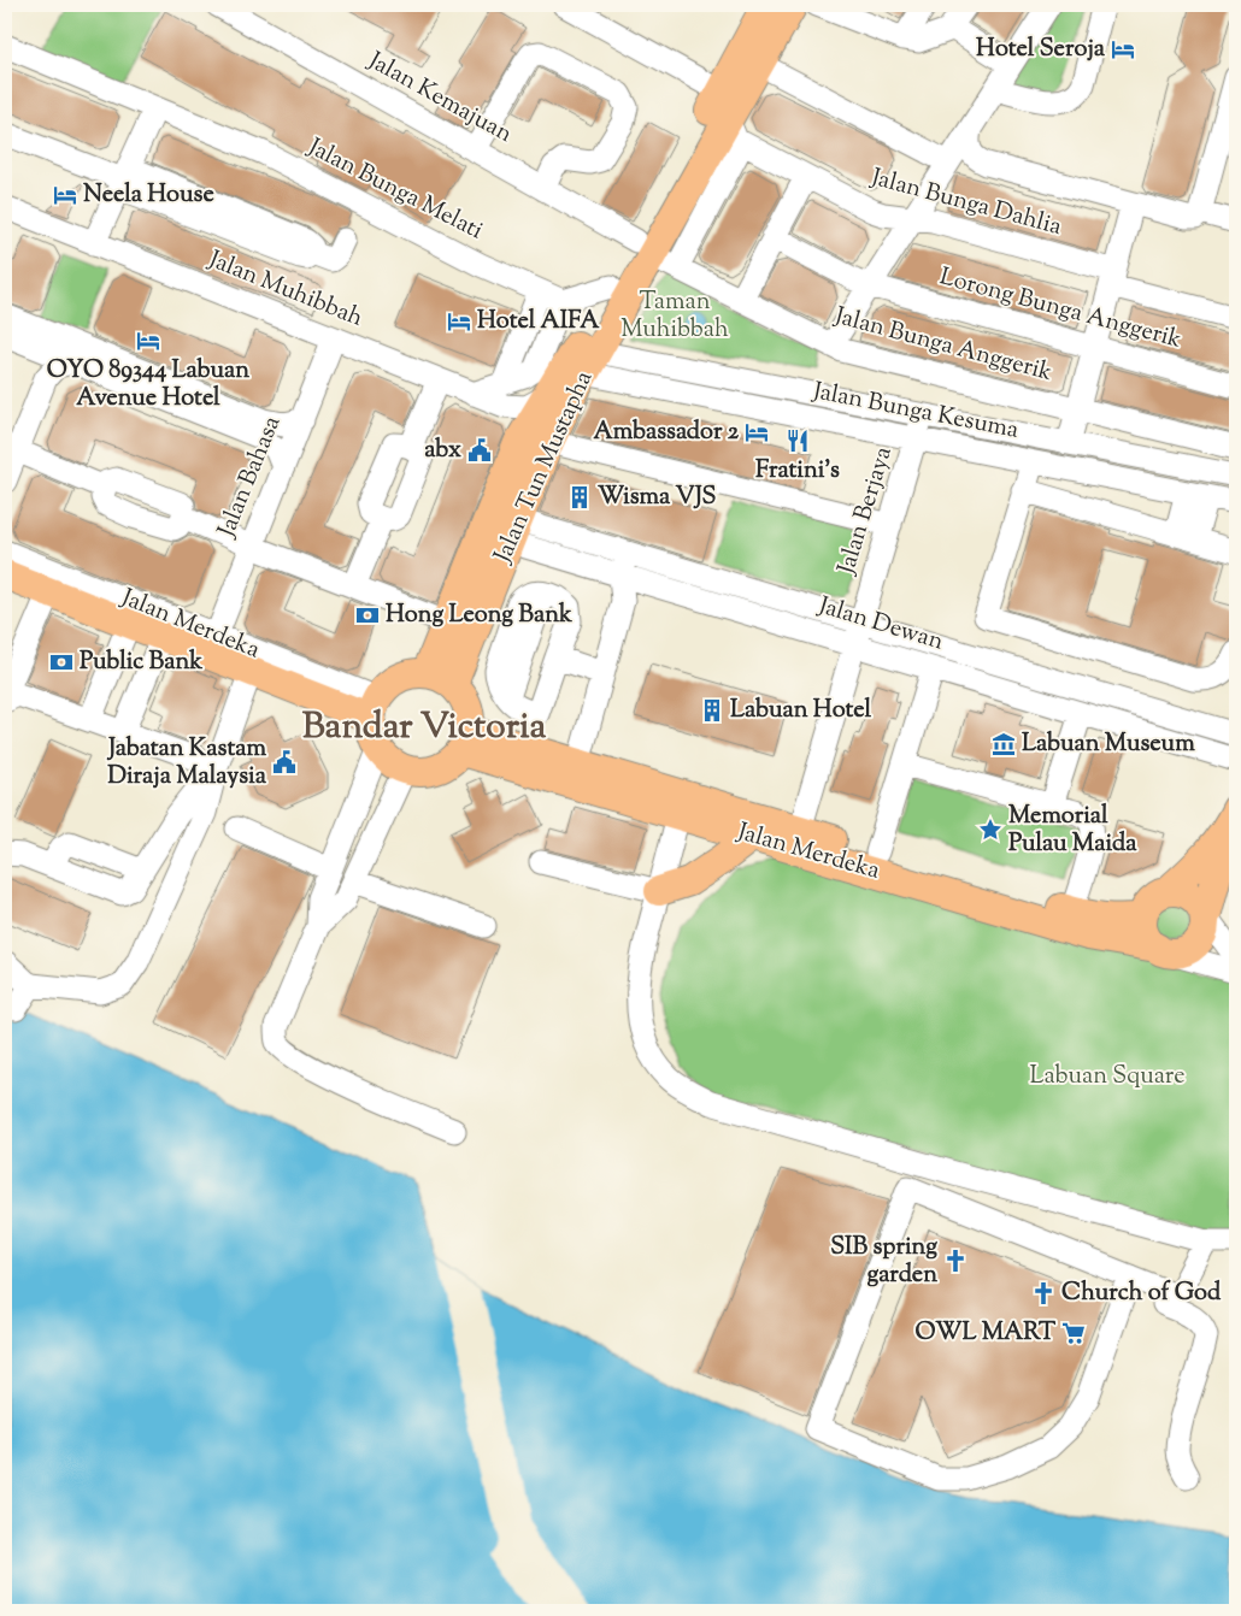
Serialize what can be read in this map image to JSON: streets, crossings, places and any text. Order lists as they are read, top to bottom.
{
  "streets": {
    "main road": ["Jalan Tun Mustapha", "Jalan Merdeka"],
    "street": [
      "Jalan Kemajuan",
      "Jalan Bunga Melati",
      "Jalan Bunga Dahlia",
      "Jalan Muhibbah",
      "Lorong Bunga Anggerik",
      "Jalan Bunga Anggerik",
      "Jalan Bunga Kesuma",
      "Jalan Bahasa",
      "Jalan Berjaya",
      "Jalan Dewan"
    ]
  },
  "crossings": [
    ["Jalan Kemajuan", "Jalan Bunga Anggerik"],
    ["Jalan Kemajuan", "Jalan Tun Mustapha"],
    ["Jalan Muhibbah", "Jalan Tun Mustapha"],
    ["Jalan Muhibbah", "Jalan Bahasa"],
    ["Jalan Bunga Anggerik", "Jalan Tun Mustapha"],
    ["Jalan Bunga Kesuma", "Jalan Tun Mustapha"],
    ["Jalan Bunga Kesuma", "Jalan Berjaya"],
    ["Jalan Tun Mustapha", "Jalan Merdeka"],
    ["Jalan Tun Mustapha", "Jalan Dewan"],
    ["Jalan Bahasa", "Jalan Merdeka"],
    ["Jalan Berjaya", "Jalan Merdeka"],
    ["Jalan Berjaya", "Jalan Dewan"]
  ],
  "districts": ["Bandar Victoria"],
  "parks": ["Taman Muhibbah", "Labuan Square"],
  "places": {
    "hotel": [
      "Hotel Seroja",
      "Neela House",
      "Hotel AIFA",
      "OYO 89344 Labuan Avenue Hotel",
      "Ambassador 2"
    ],
    "restaurant": ["Fratini's"],
    "public building": ["abx", "Jabatan Kastam Diraja Malaysia"],
    "building": ["Wisma VJS", "Labuan Hotel"],
    "bank": ["Hong Leong Bank", "Public Bank"],
    "museum": ["Labuan Museum"],
    "place": ["Memorial Pulau Maida"],
    "church": ["SIB spring garden", "Church of God"],
    "supermarket": ["OWL MART"]
  }
}
